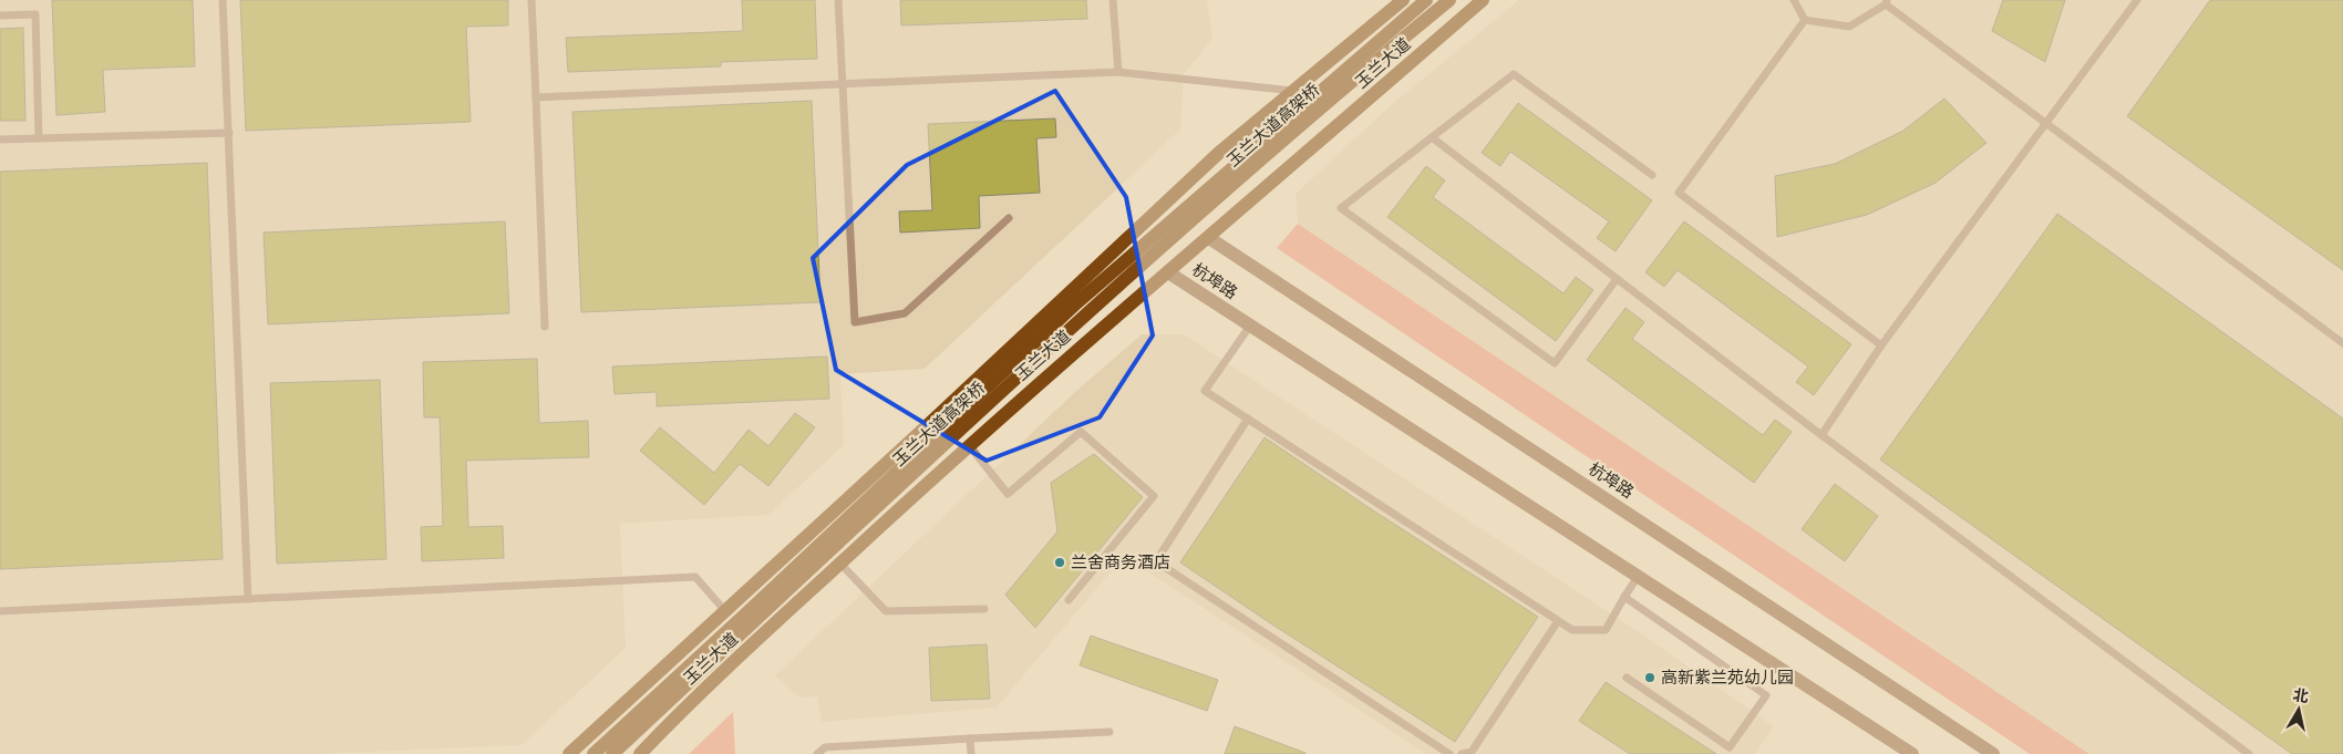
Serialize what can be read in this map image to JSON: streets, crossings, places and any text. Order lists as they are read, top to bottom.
{
  "streets": {
    "main road": ["玉兰大道", "玉兰大道高架桥", "杭埠路"]
  },
  "crossings": [
    ["玉兰大道", "杭埠路"]
  ],
  "places": ["兰舍商务酒店", "高新紫兰苑幼儿园"],
  "north": "top"
}
